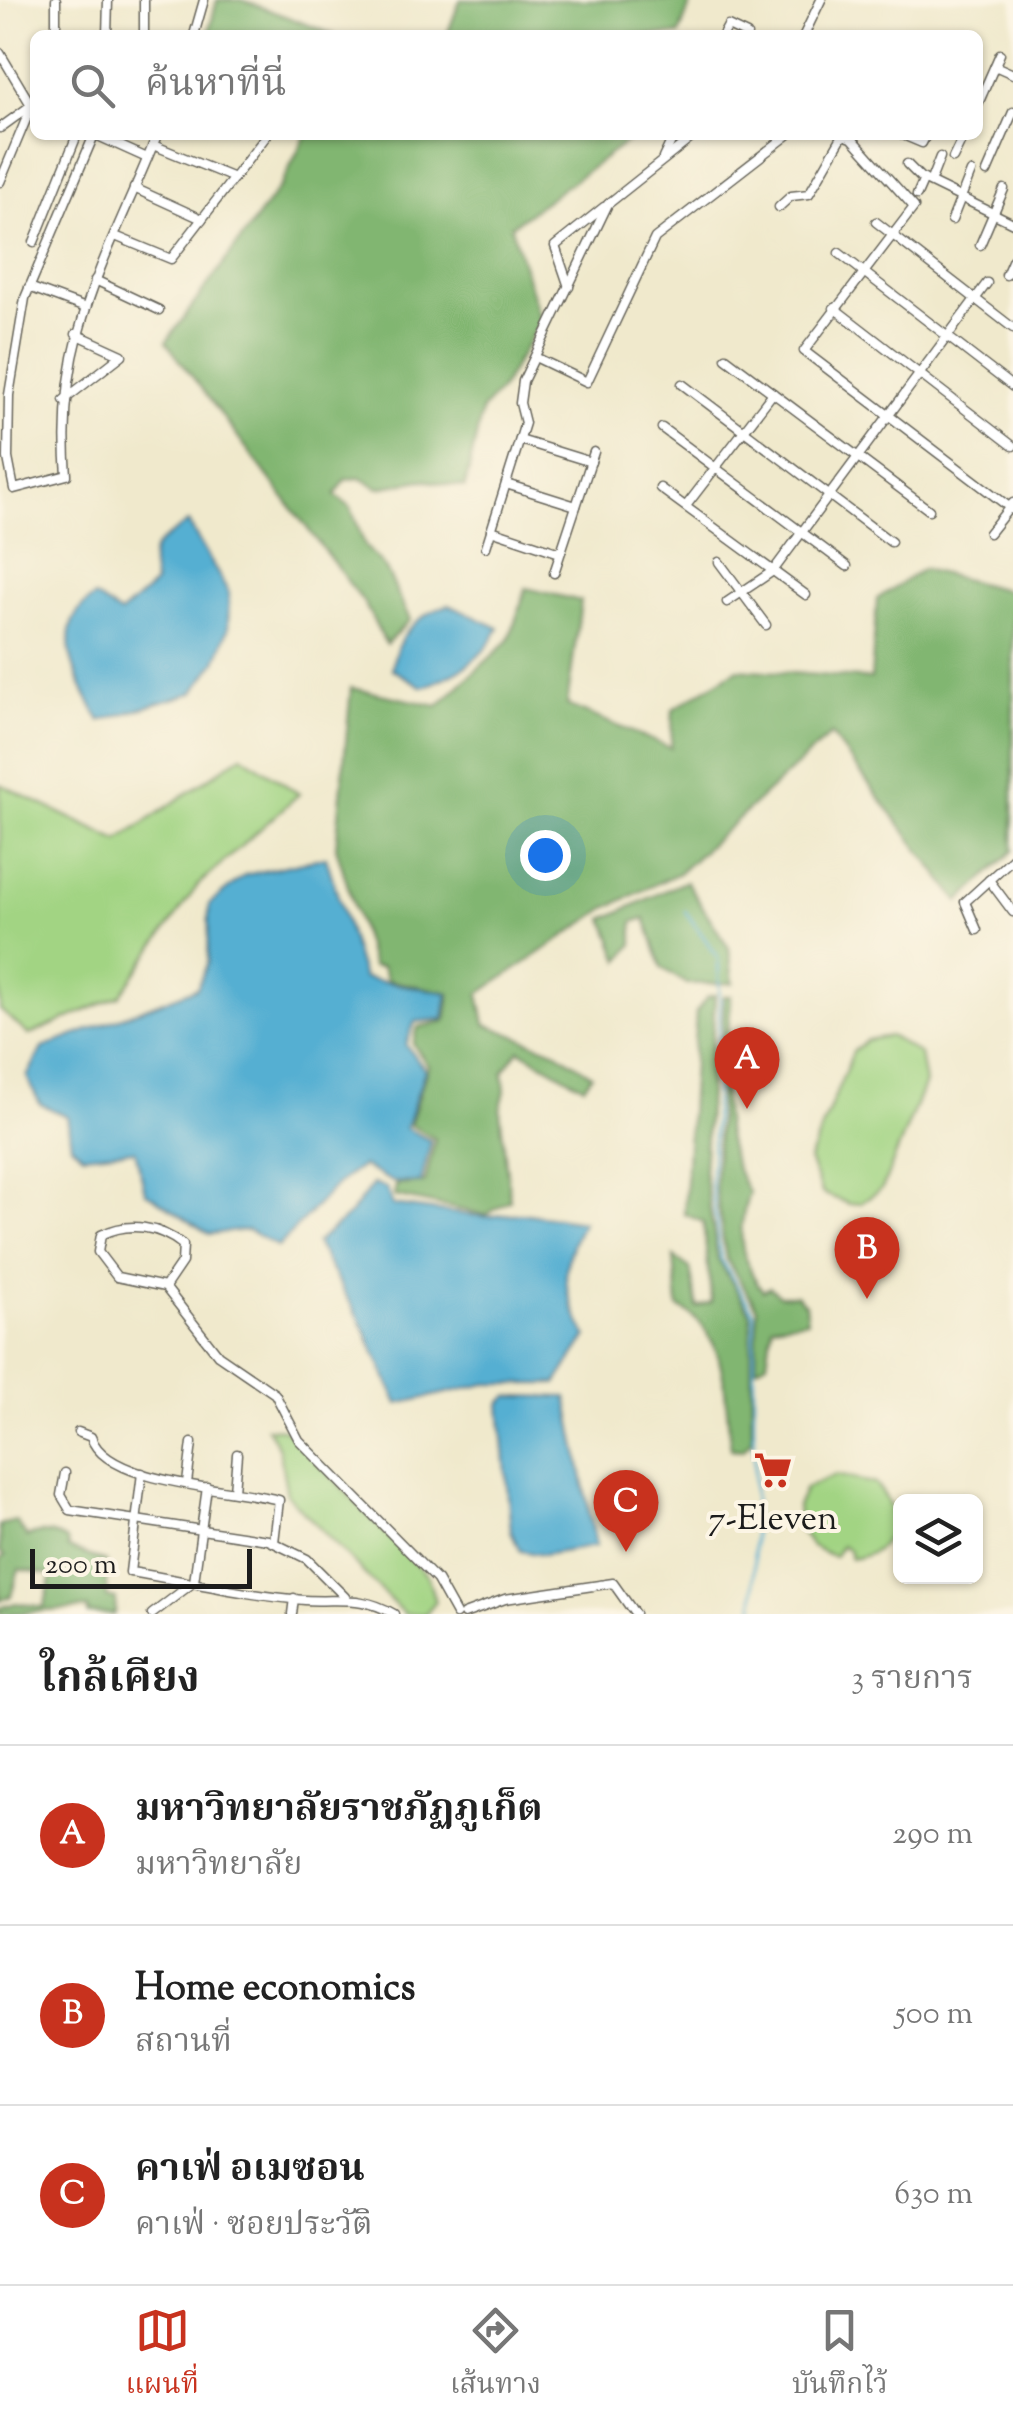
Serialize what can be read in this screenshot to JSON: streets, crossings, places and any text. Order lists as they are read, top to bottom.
{
  "places": {
    "supermarket": ["7-Eleven"]
  },
  "scale_bar": "200 m",
  "page": {
    "search": "ค้นหาที่นี่",
    "pins": ["A", "B", "C"],
    "scale": "200 m",
    "heading": ["ใกล้เคียง", "3 รายการ"],
    "list": [
      {
        "mark": "A",
        "name": "มหาวิทยาลัยราชภัฏภูเก็ต",
        "note": "มหาวิทยาลัย",
        "value": "290 m"
      },
      {
        "mark": "B",
        "name": "Home economics",
        "note": "สถานที่",
        "value": "500 m"
      },
      {
        "mark": "C",
        "name": "คาเฟ่ อเมซอน",
        "note": "คาเฟ่ · ซอยประวัติ",
        "value": "630 m"
      }
    ],
    "nav": ["แผนที่", "เส้นทาง", "บันทึกไว้"]
  }
}
